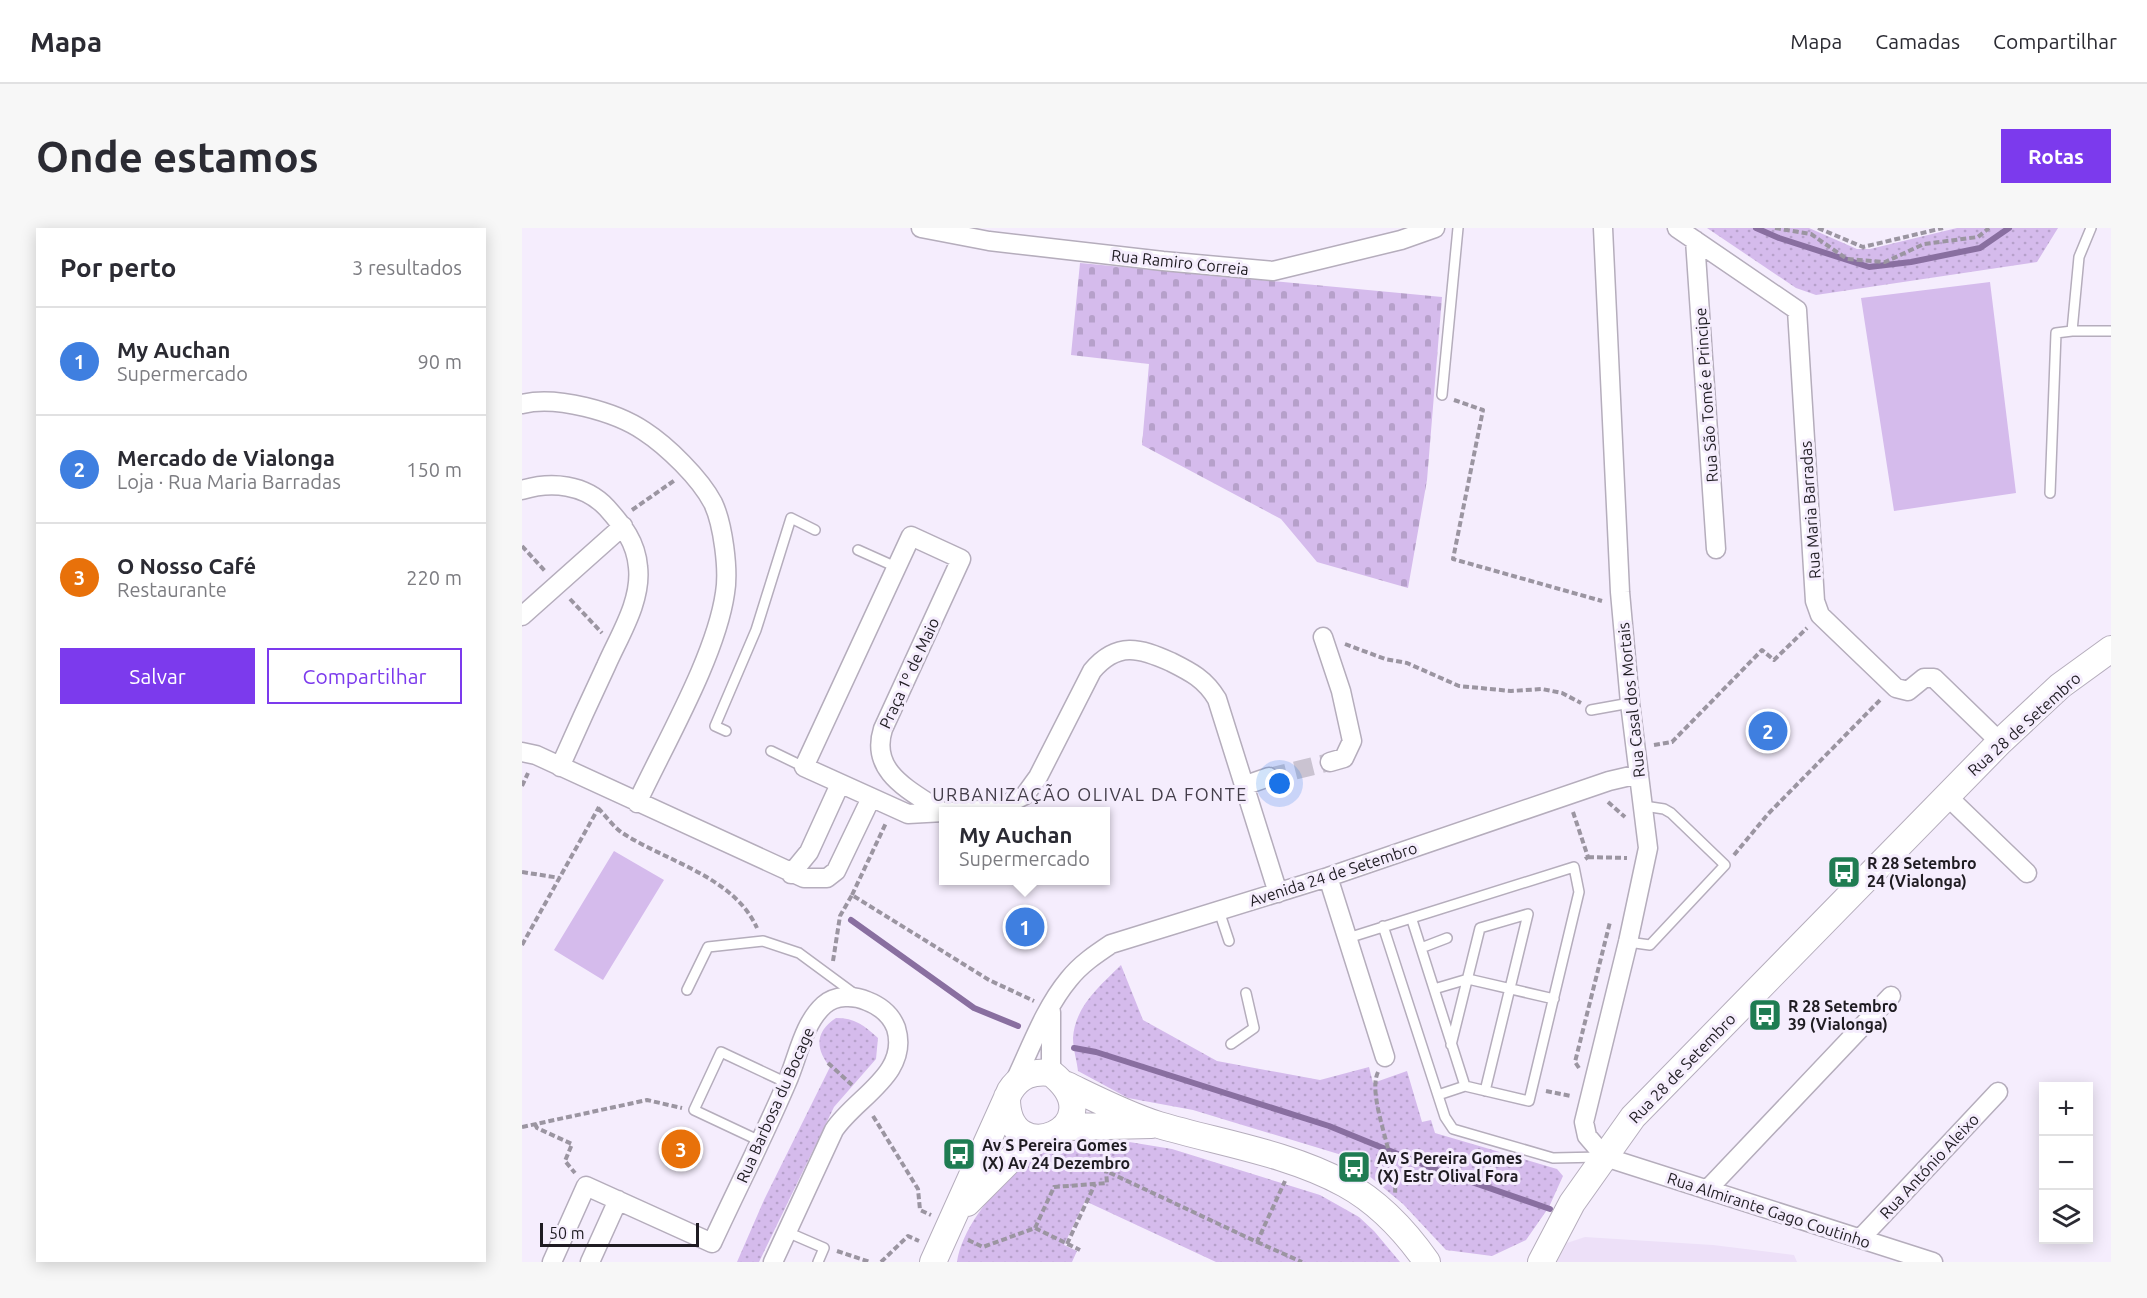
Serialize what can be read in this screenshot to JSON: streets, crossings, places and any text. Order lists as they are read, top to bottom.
{
  "streets": {
    "street": [
      "Rua Ramiro Correia",
      "Rua São Tomé e Principe",
      "Rua Maria Barradas",
      "Praça 1º de Maio",
      "Rua Casal dos Mortais",
      "Rua 28 de Setembro",
      "Avenida 24 de Setembro",
      "Rua Barbosa du Bocage",
      "Rua António Aleixo",
      "Rua Almirante Gago Coutinho"
    ]
  },
  "crossings": [
    ["Rua São Tomé e Principe", "Rua Maria Barradas"],
    ["Rua Casal dos Mortais", "Rua 28 de Setembro"],
    ["Rua Casal dos Mortais", "Avenida 24 de Setembro"],
    ["Rua Casal dos Mortais", "Rua Almirante Gago Coutinho"],
    ["Rua 28 de Setembro", "Rua Almirante Gago Coutinho"],
    ["Rua António Aleixo", "Rua Almirante Gago Coutinho"]
  ],
  "districts": ["URBANIZAÇÃO OLIVAL DA FONTE"],
  "places": {
    "bus stop": [
      "R 28 Setembro 24 (Vialonga)",
      "R 28 Setembro 39 (Vialonga)",
      "Av S Pereira Gomes (X) Av 24 Dezembro",
      "Av S Pereira Gomes (X) Estr Olival Fora"
    ]
  },
  "scale_bar": "50 m",
  "page": {
    "header": "Mapa",
    "nav": ["Mapa", "Camadas", "Compartilhar"],
    "buttons": [
      "Rotas",
      ["Salvar", "Compartilhar"]
    ],
    "title": "Onde estamos",
    "heading": ["Por perto", "3 resultados"],
    "list": [
      {
        "mark": "1",
        "name": "My Auchan",
        "note": "Supermercado",
        "value": "90 m"
      },
      {
        "mark": "2",
        "name": "Mercado de Vialonga",
        "note": "Loja · Rua Maria Barradas",
        "value": "150 m"
      },
      {
        "mark": "3",
        "name": "O Nosso Café",
        "note": "Restaurante",
        "value": "220 m"
      }
    ],
    "pins": ["2", "1", "3"],
    "popup": ["My Auchan", "Supermercado"],
    "map_buttons": ["+", "−"],
    "scale": "50 m"
  }
}
